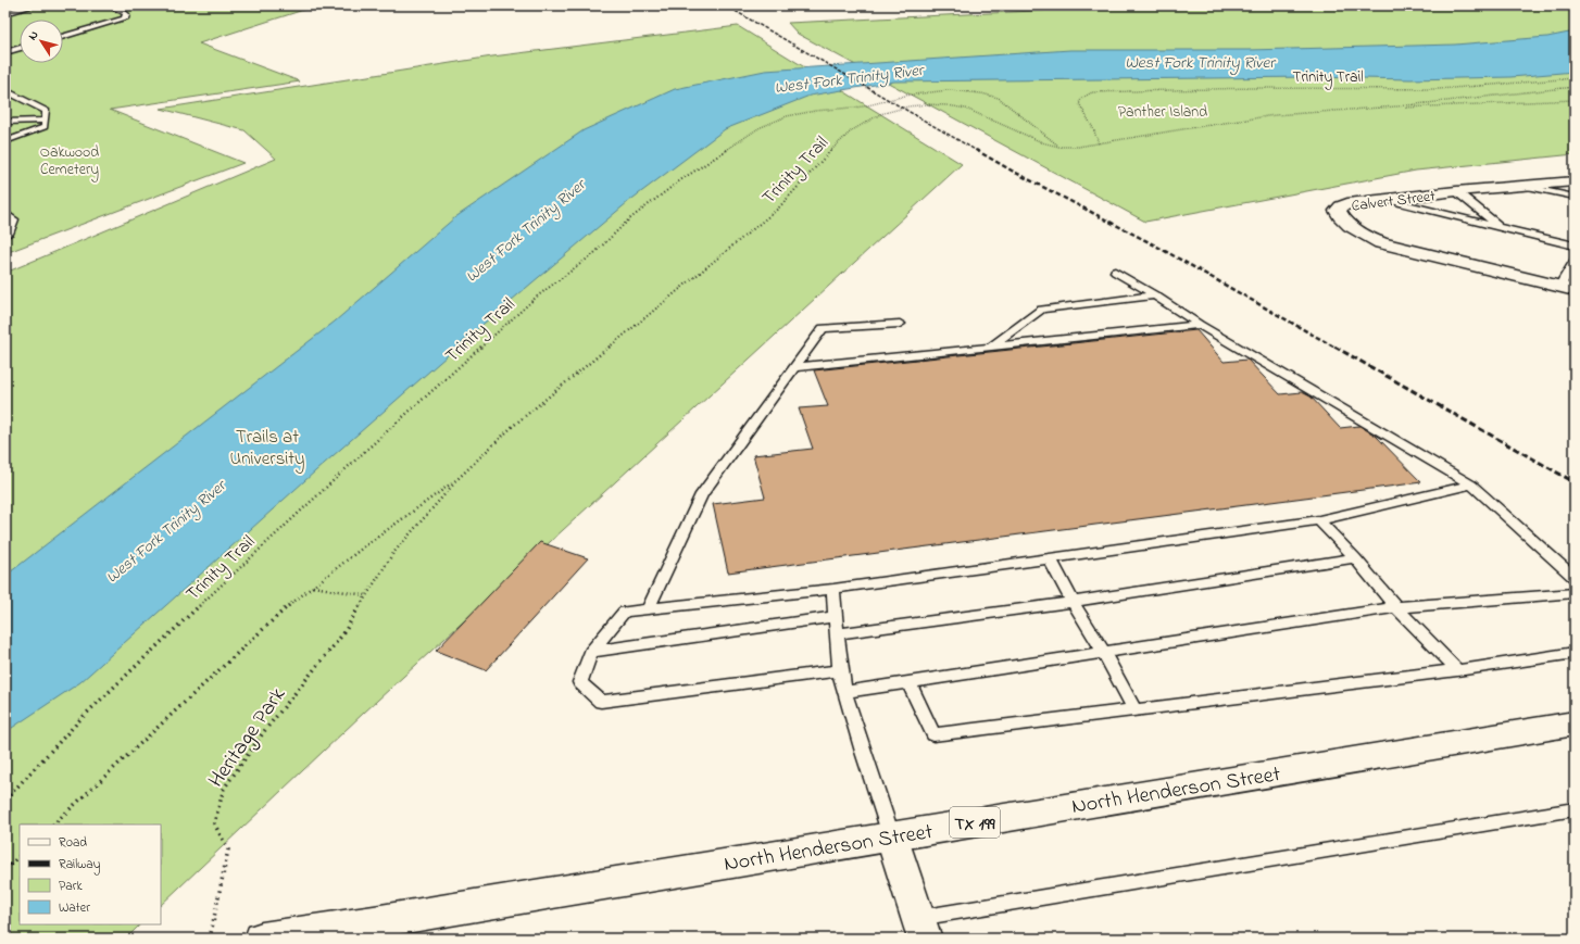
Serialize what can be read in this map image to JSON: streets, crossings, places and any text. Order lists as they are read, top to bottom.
{
  "streets": {
    "main road": ["North Henderson Street", "TX 199"],
    "street": ["Calvert Street"],
    "path": ["Trinity Trail", "Heritage Park"]
  },
  "crossings": [
    ["Trinity Trail", "Heritage Park"]
  ],
  "water": ["West Fork Trinity River"],
  "parks": ["Panther Island", "Oakwood Cemetery", "Trails at University"],
  "legend": [
    "Road",
    "Railway",
    "Park",
    "Water"
  ],
  "north": "top left"
}
